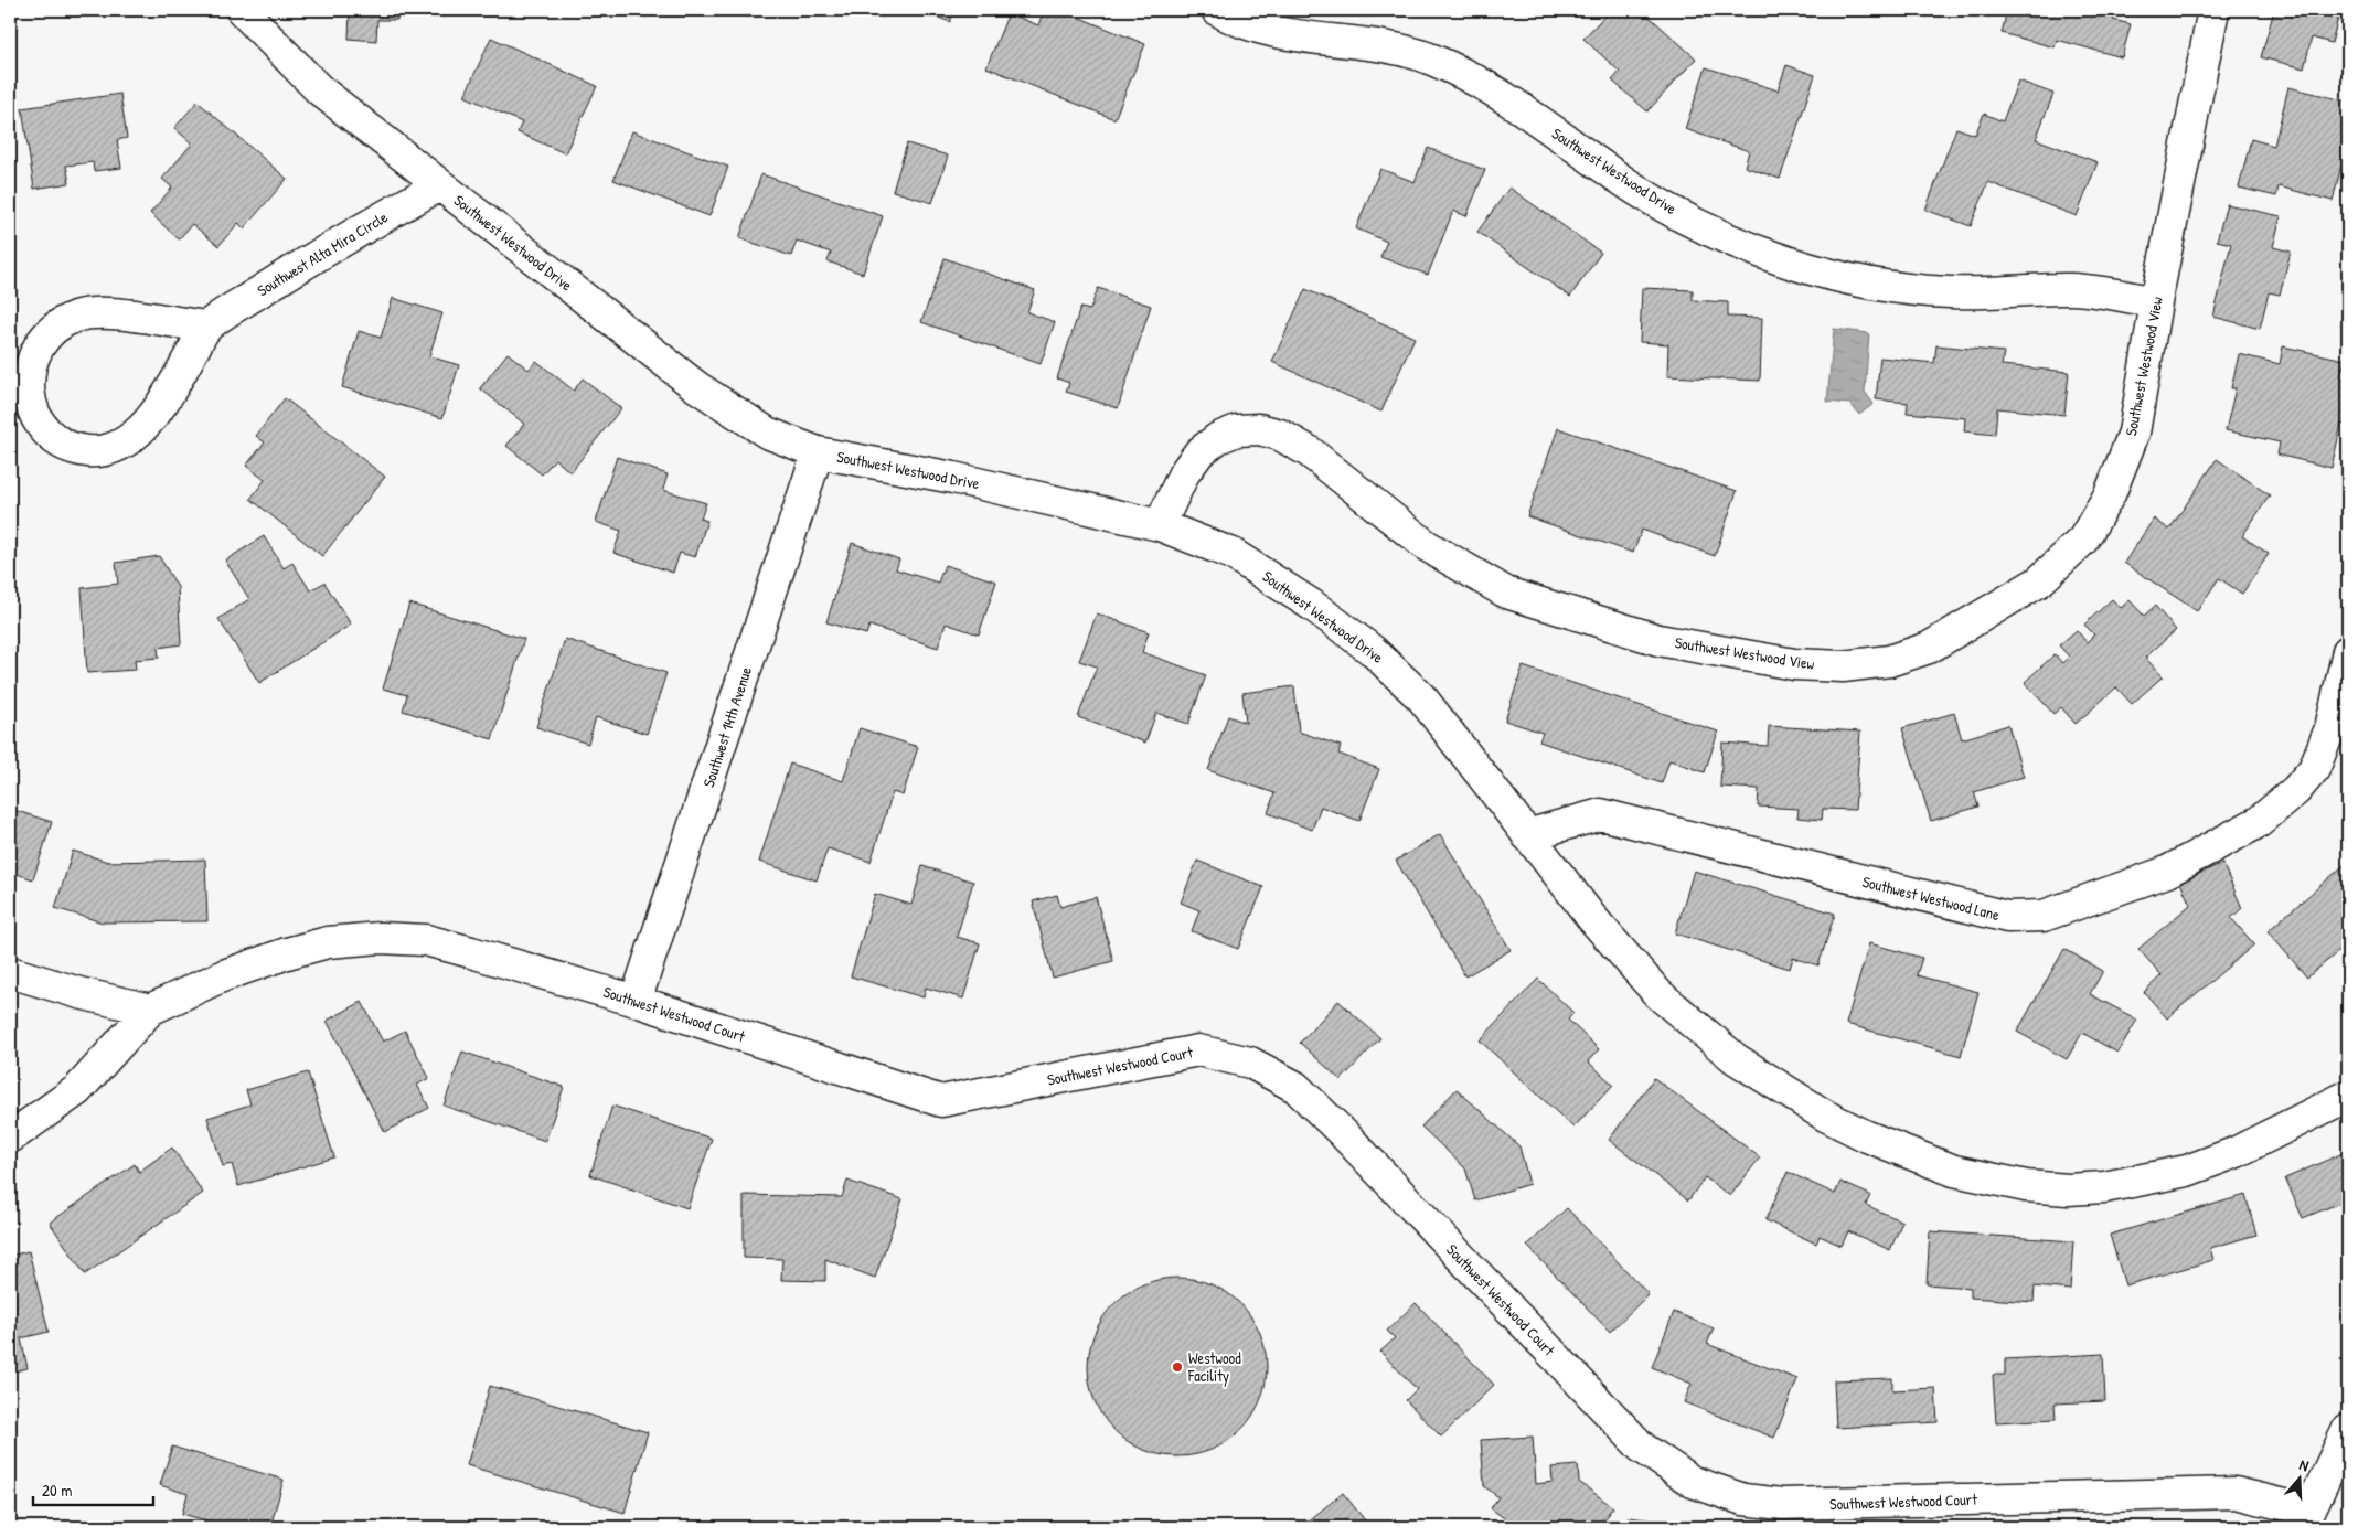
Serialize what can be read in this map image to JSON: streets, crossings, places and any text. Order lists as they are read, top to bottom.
{
  "streets": {
    "street": [
      "Southwest Westwood Drive",
      "Southwest Alta Mira Circle",
      "Southwest Westwood View",
      "Southwest 14th Avenue",
      "Southwest Westwood Lane",
      "Southwest Westwood Court"
    ]
  },
  "crossings": [
    ["Southwest Westwood Drive", "Southwest Alta Mira Circle"],
    ["Southwest Westwood Drive", "Southwest Westwood View"],
    ["Southwest Westwood Drive", "Southwest 14th Avenue"],
    ["Southwest Westwood Drive", "Southwest Westwood Lane"],
    ["Southwest 14th Avenue", "Southwest Westwood Court"]
  ],
  "places": ["Westwood Facility"],
  "scale_bar": "20 m",
  "north": "top"
}
